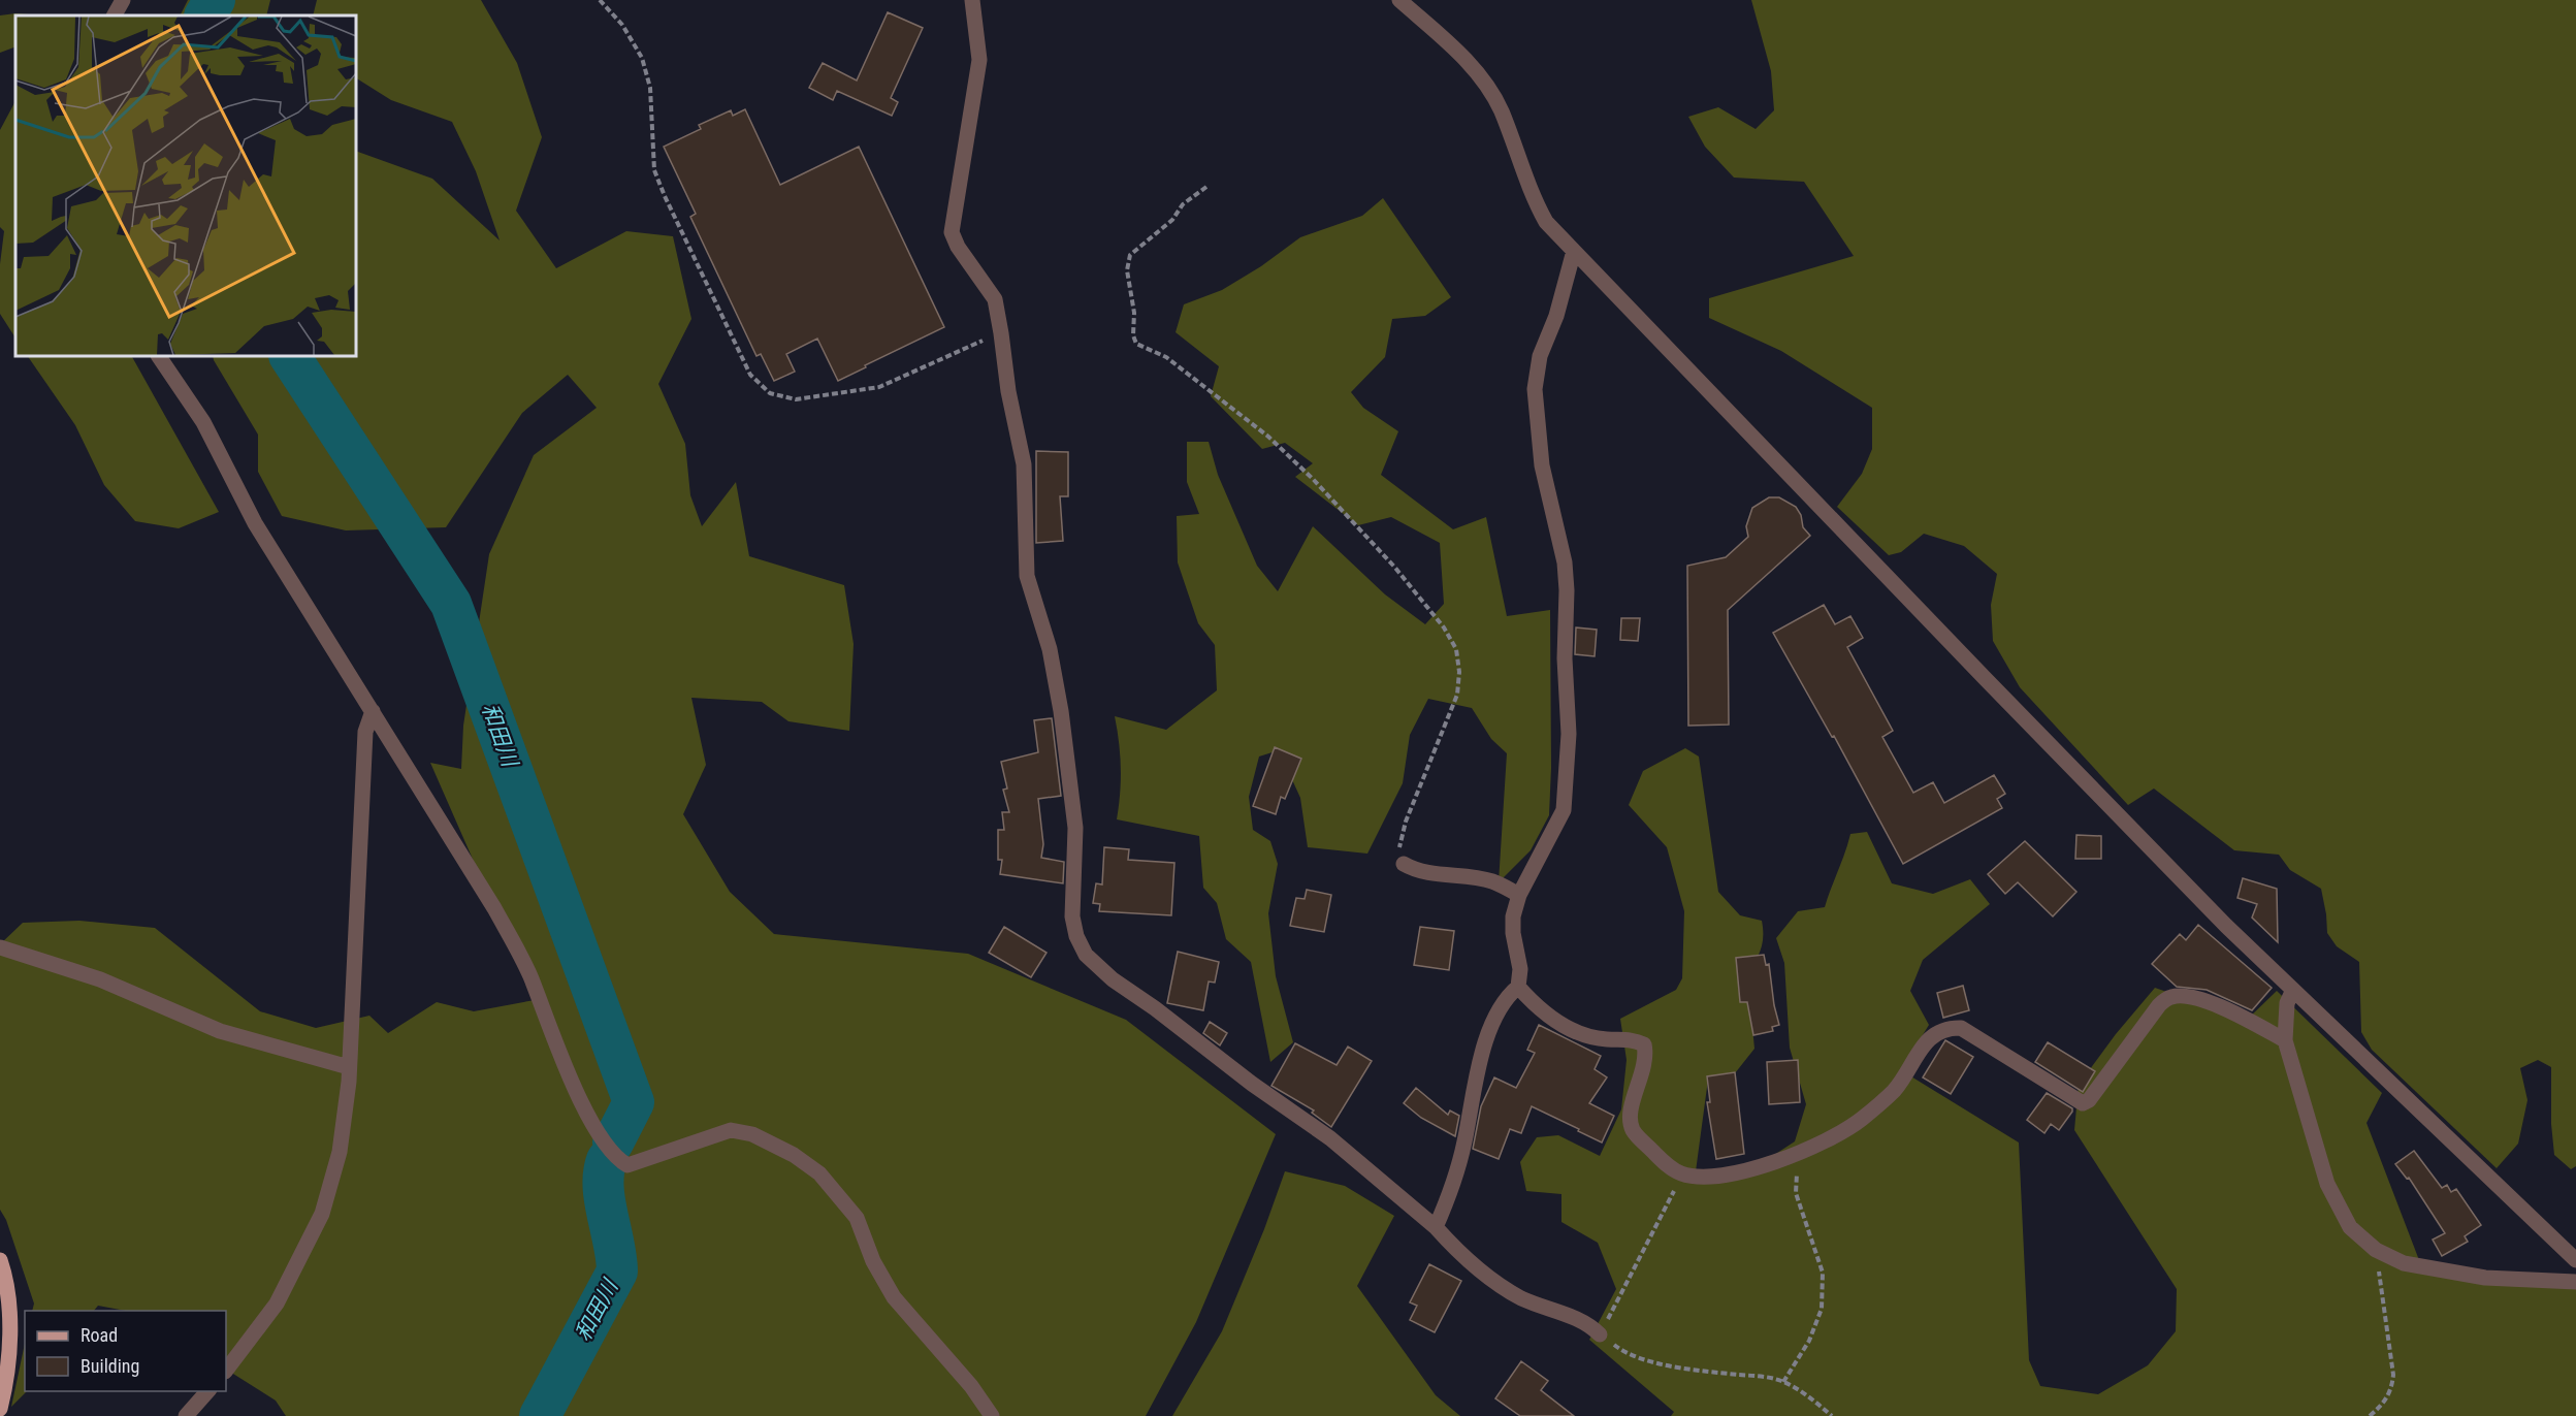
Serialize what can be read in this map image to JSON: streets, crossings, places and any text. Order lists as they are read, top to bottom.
{
  "water": ["和田川"],
  "legend": ["Road", "Building"]
}
